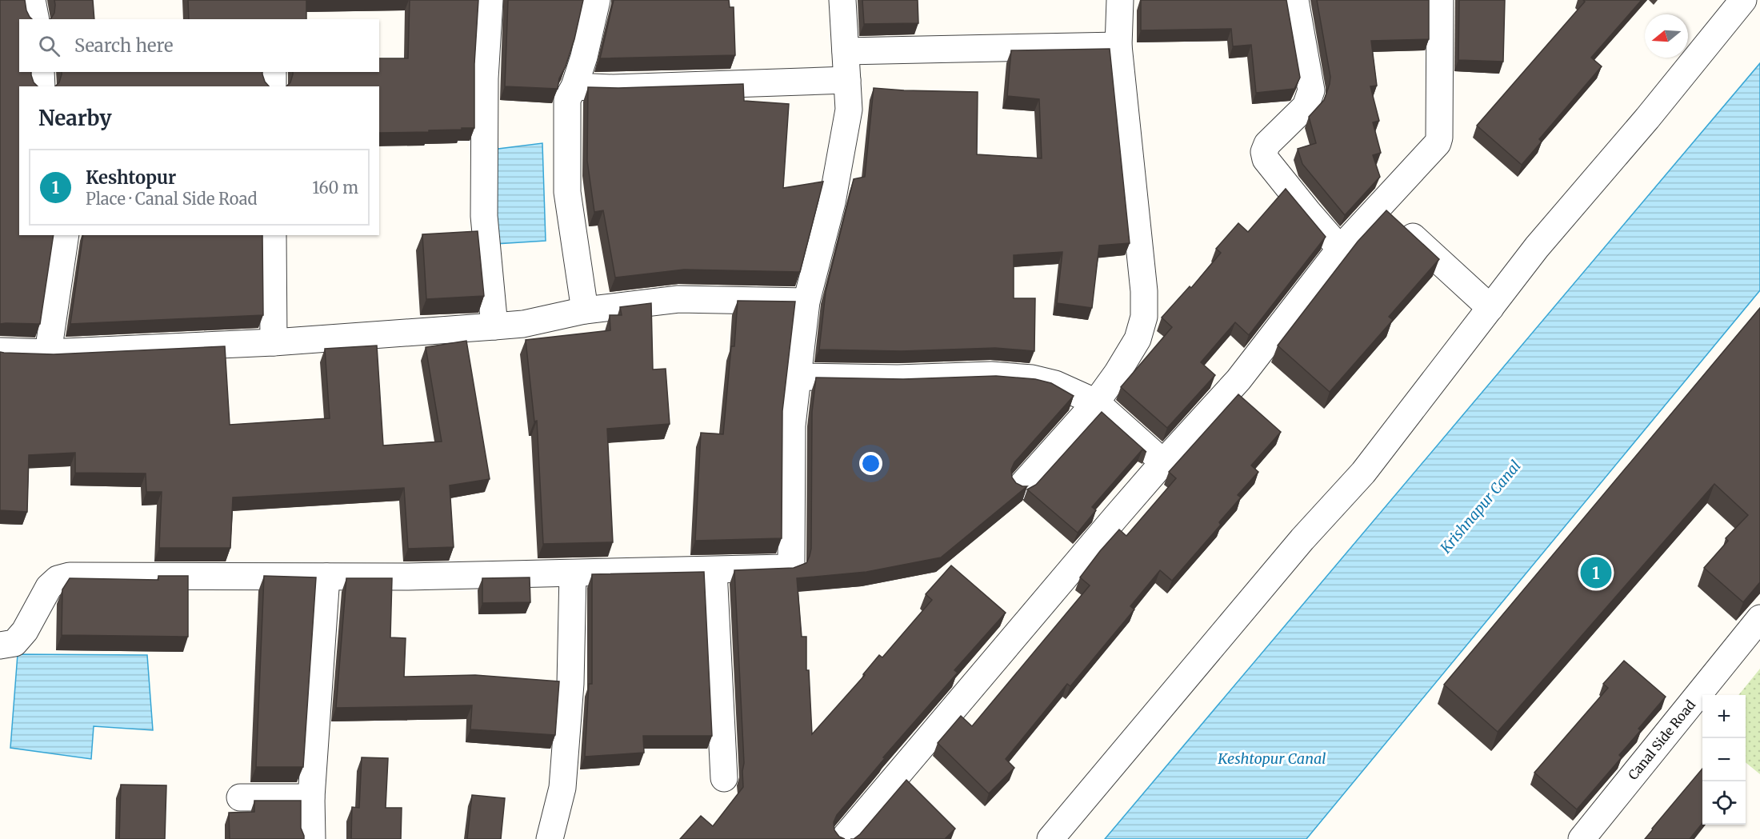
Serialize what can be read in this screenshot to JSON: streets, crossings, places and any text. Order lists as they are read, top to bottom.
{
  "streets": {
    "street": ["Canal Side Road"]
  },
  "water": ["Krishnapur Canal", "Keshtopur Canal"],
  "north": "left",
  "page": {
    "search": "Search here",
    "heading": "Nearby",
    "list": [
      {
        "mark": "1",
        "name": "Keshtopur",
        "note": "Place · Canal Side Road",
        "value": "160 m"
      }
    ],
    "pins": "1",
    "map_buttons": ["+", "−"]
  }
}
